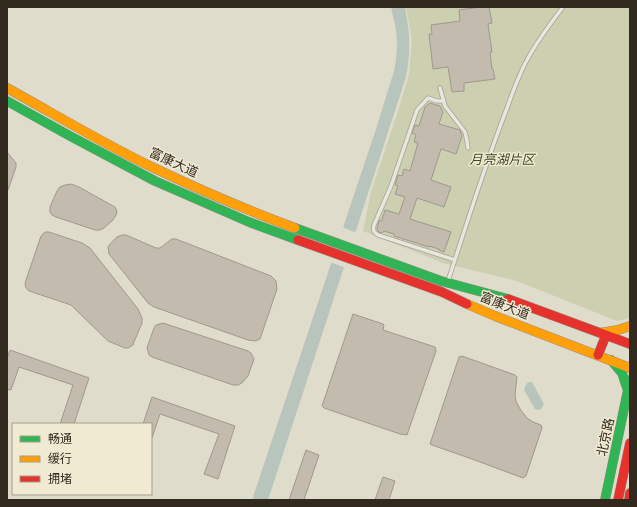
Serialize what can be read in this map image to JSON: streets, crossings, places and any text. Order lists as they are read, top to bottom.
{
  "streets": {
    "main road": ["富康大道", "北京路"]
  },
  "parks": ["月亮湖片区"],
  "legend": ["畅通", "缓行", "拥堵"]
}
